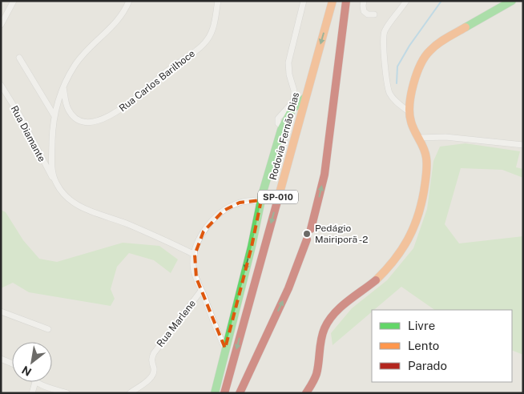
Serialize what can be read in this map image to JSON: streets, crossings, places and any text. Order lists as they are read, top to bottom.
{
  "streets": {
    "main road": ["Rodovia Fernão Dias", "SP-010"],
    "street": ["Rua Carlos Barilhoce", "Rua Diamante", "Rua Marlene"]
  },
  "places": ["Pedágio Mairiporã -2"],
  "legend": ["Livre", "Lento", "Parado"],
  "north": "bottom left"
}
